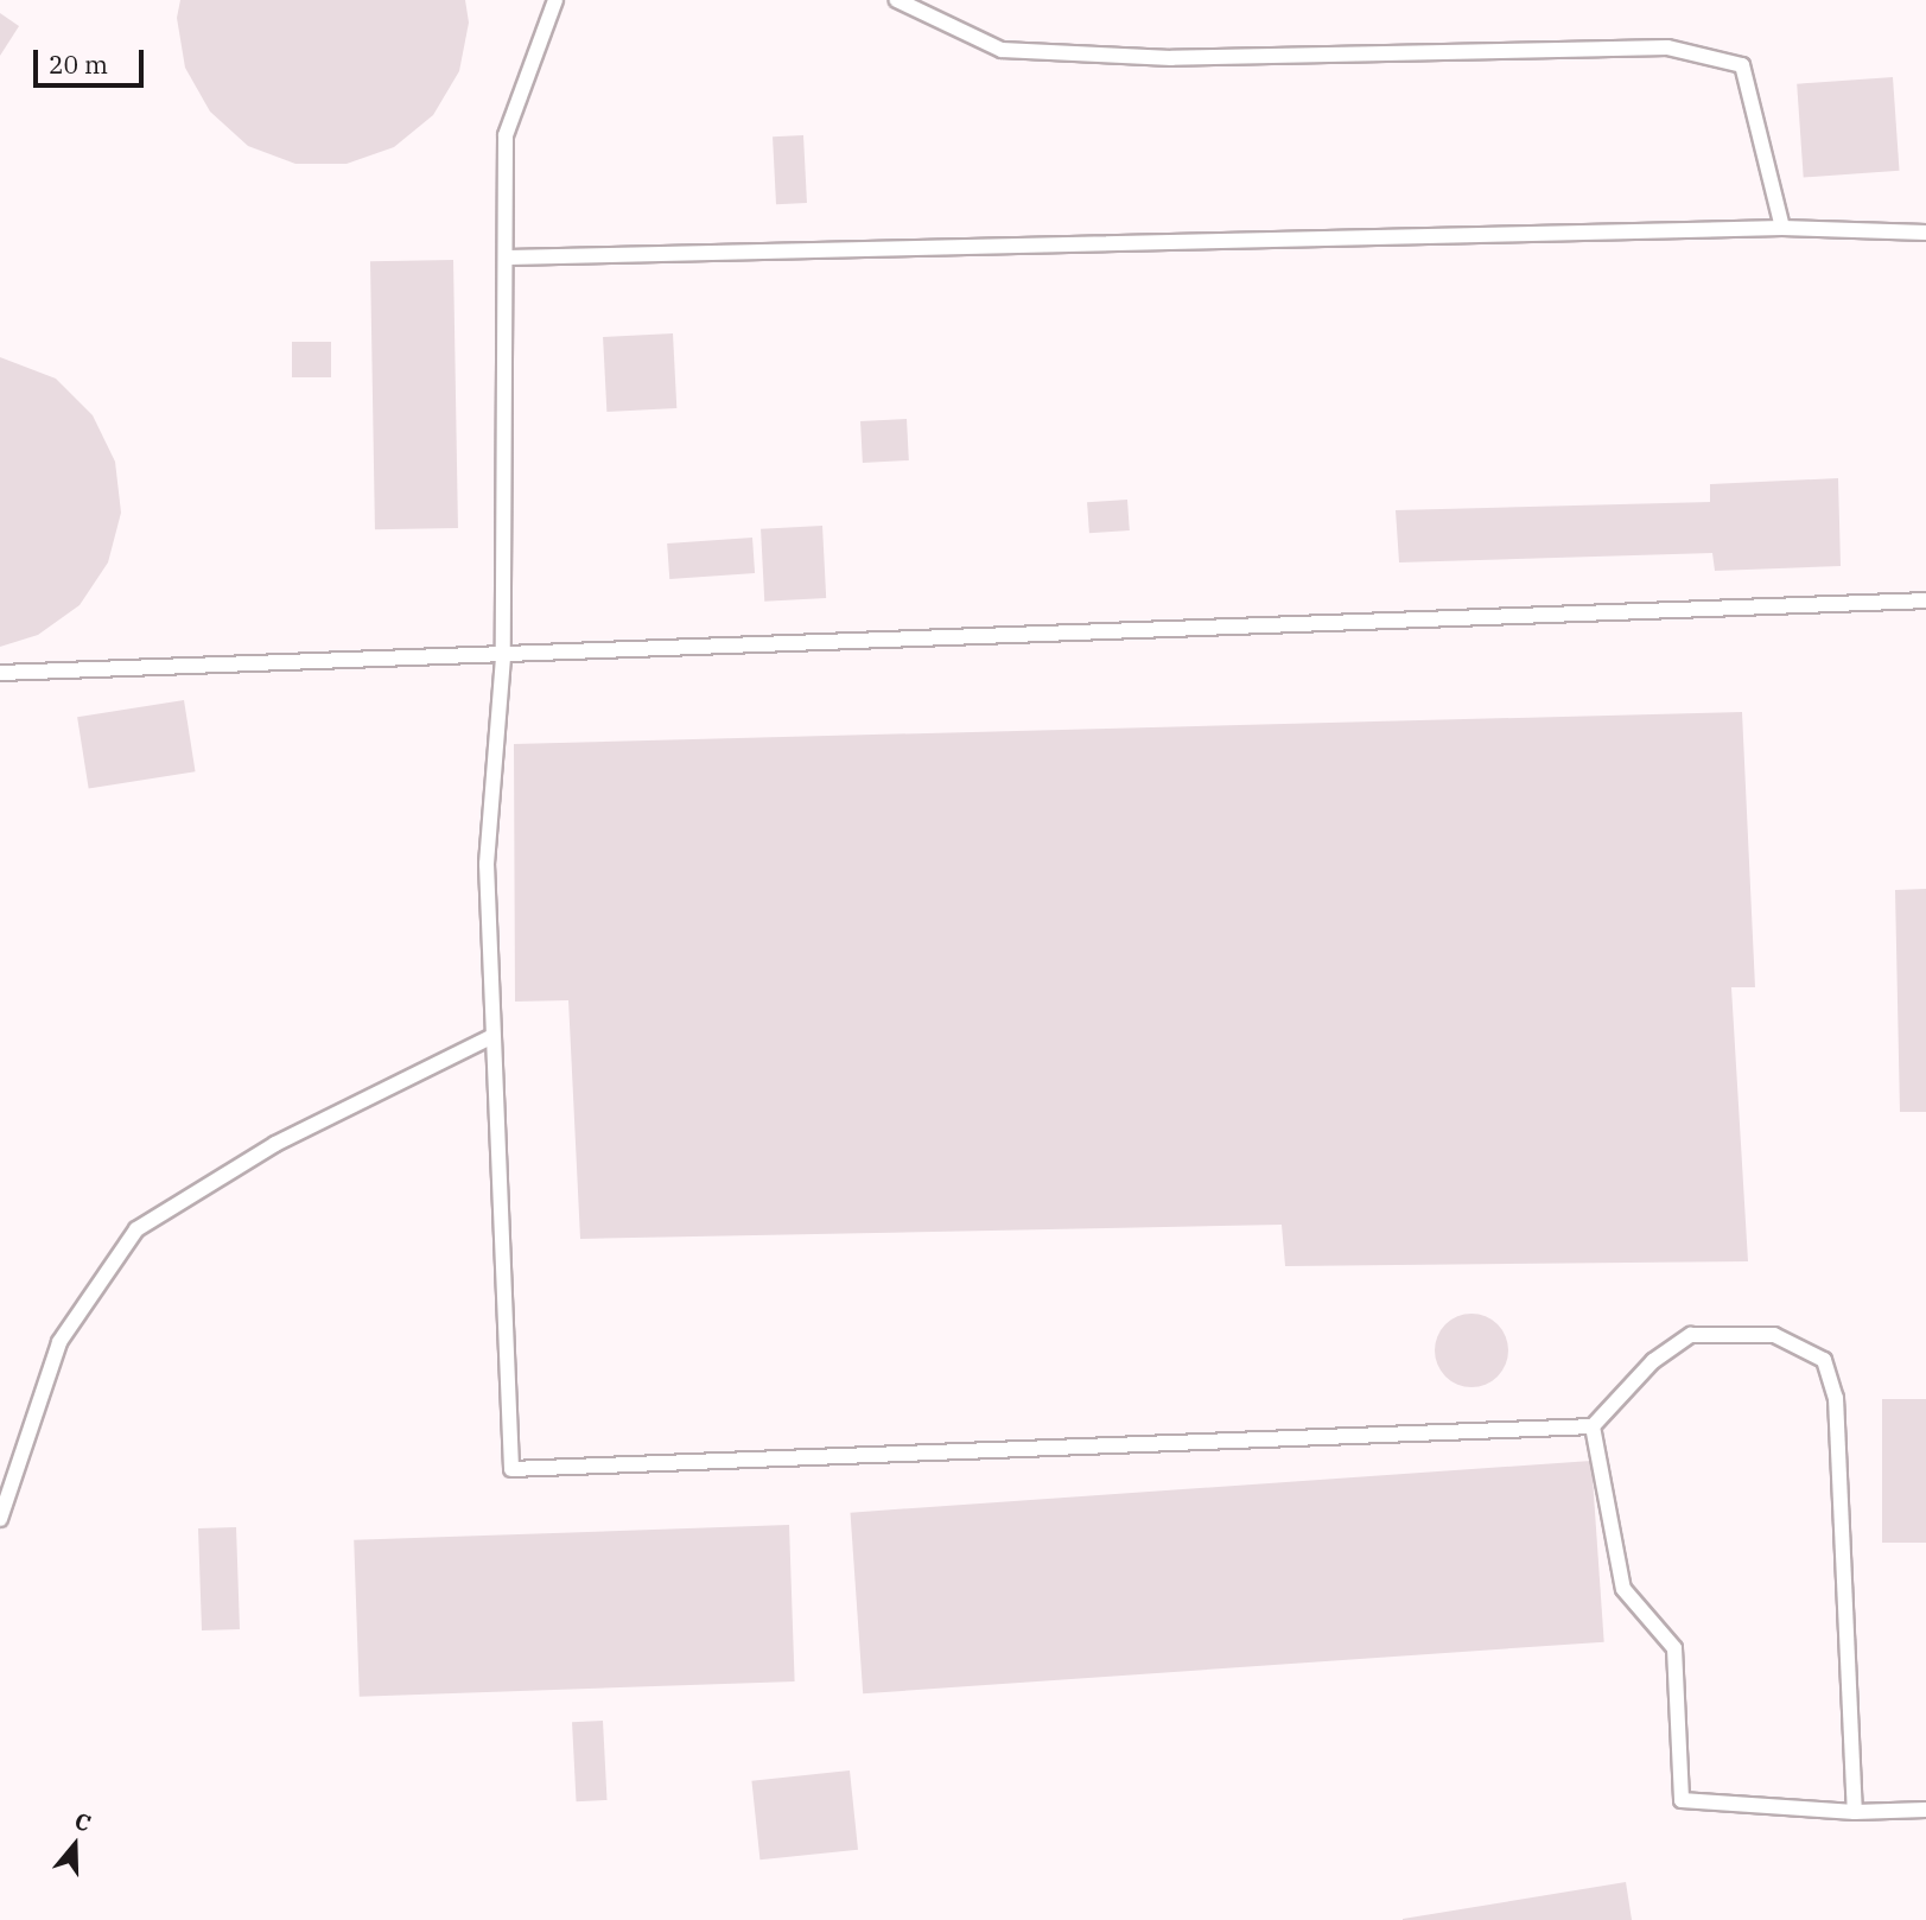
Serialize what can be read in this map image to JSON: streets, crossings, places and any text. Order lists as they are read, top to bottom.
{
  "scale_bar": "20 m",
  "north": "top"
}
